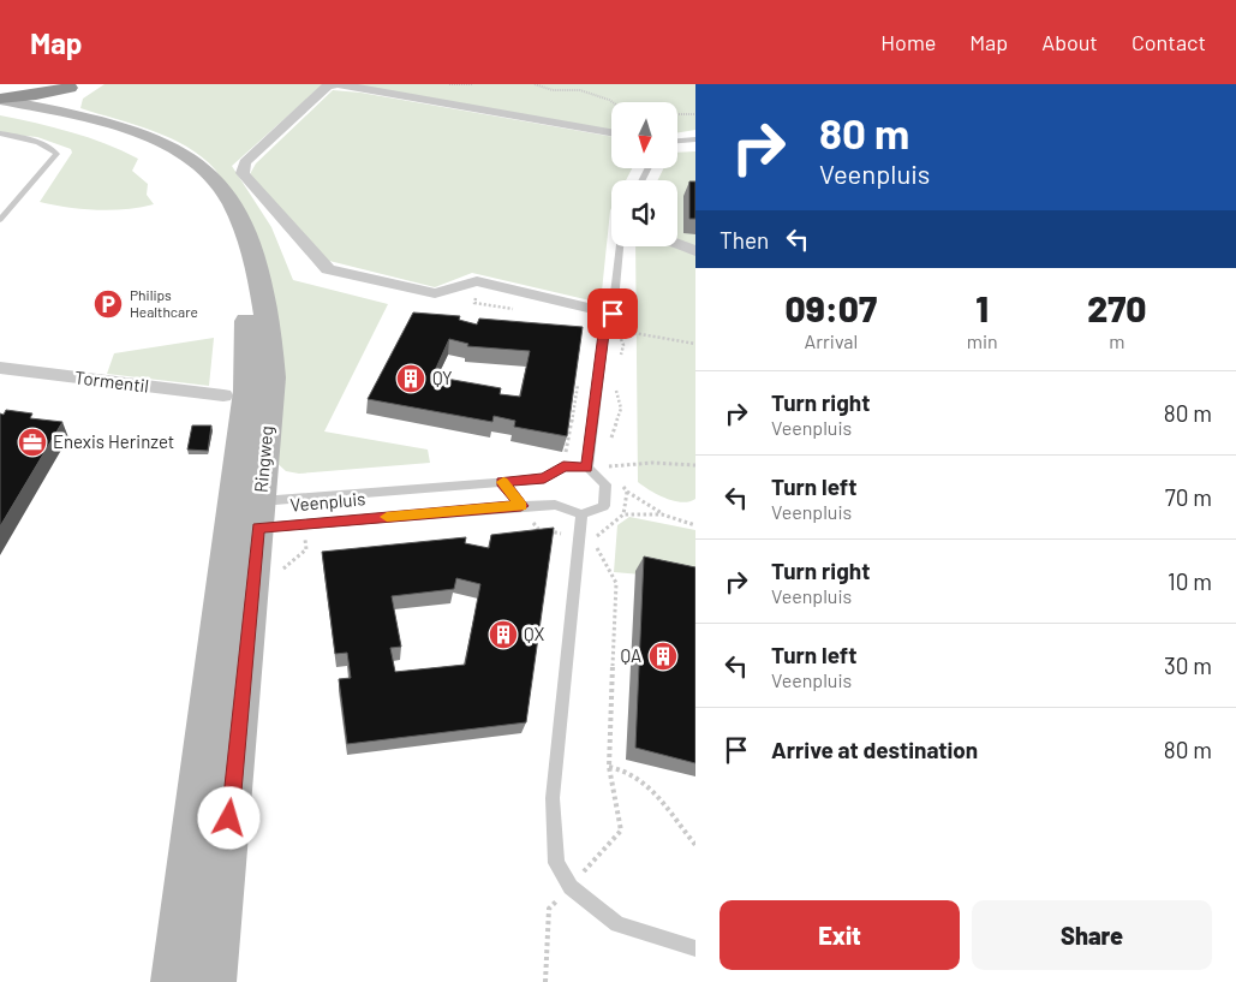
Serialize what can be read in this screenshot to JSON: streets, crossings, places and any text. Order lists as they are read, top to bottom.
{
  "streets": {
    "main road": ["Ringweg"],
    "street": ["Tormentil"],
    "lane": ["Veenpluis"]
  },
  "crossings": [
    ["Ringweg", "Veenpluis"]
  ],
  "places": {
    "parking": ["Philips Healthcare"],
    "building": ["QY", "QX", "QA"],
    "office": ["Enexis Herinzet"]
  },
  "north": "bottom",
  "page": {
    "header": "Map",
    "nav": [
      "Home",
      "Map",
      "About",
      "Contact"
    ],
    "turn": ["80 m", "Veenpluis"],
    "then": "Then",
    "eta": [
      "09:07",
      "Arrival",
      "1",
      "min",
      "270",
      "m"
    ],
    "list": [
      {
        "name": "Turn right",
        "note": "Veenpluis",
        "value": "80 m"
      },
      {
        "name": "Turn left",
        "note": "Veenpluis",
        "value": "70 m"
      },
      {
        "name": "Turn right",
        "note": "Veenpluis",
        "value": "10 m"
      },
      {
        "name": "Turn left",
        "note": "Veenpluis",
        "value": "30 m"
      },
      {
        "name": "Arrive at destination",
        "value": "80 m"
      }
    ],
    "buttons": ["Exit", "Share"]
  }
}
